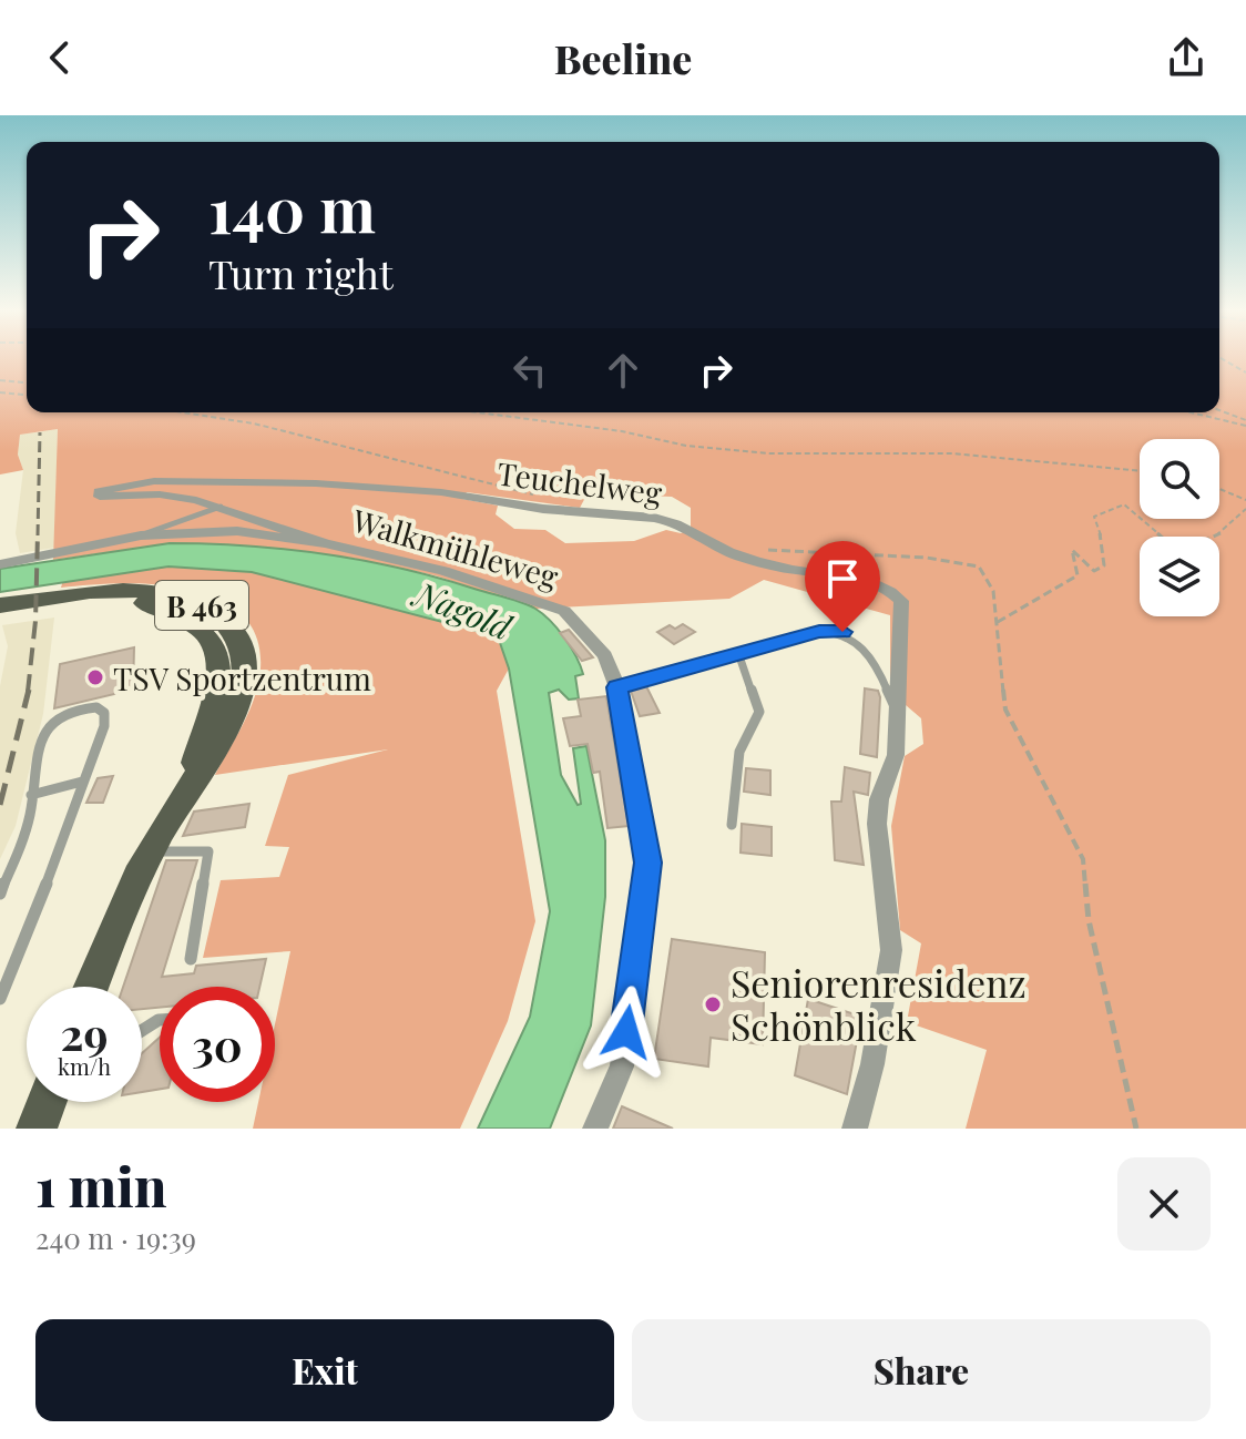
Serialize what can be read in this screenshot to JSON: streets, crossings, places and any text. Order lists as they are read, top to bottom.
{
  "streets": {
    "main road": ["B 463"],
    "street": ["Teuchelweg", "Walkmühleweg"]
  },
  "crossings": [
    ["Teuchelweg", "Walkmühleweg"]
  ],
  "water": ["Nagold"],
  "places": ["TSV Sportzentrum", "Seniorenresidenz Schönblick"],
  "page": {
    "header": "Beeline",
    "turn": ["140 m", "Turn right"],
    "speed": "29 km/h",
    "limit": "30",
    "heading": ["1 min", "240 m · 19:39"],
    "buttons": ["Exit", "Share"]
  }
}
